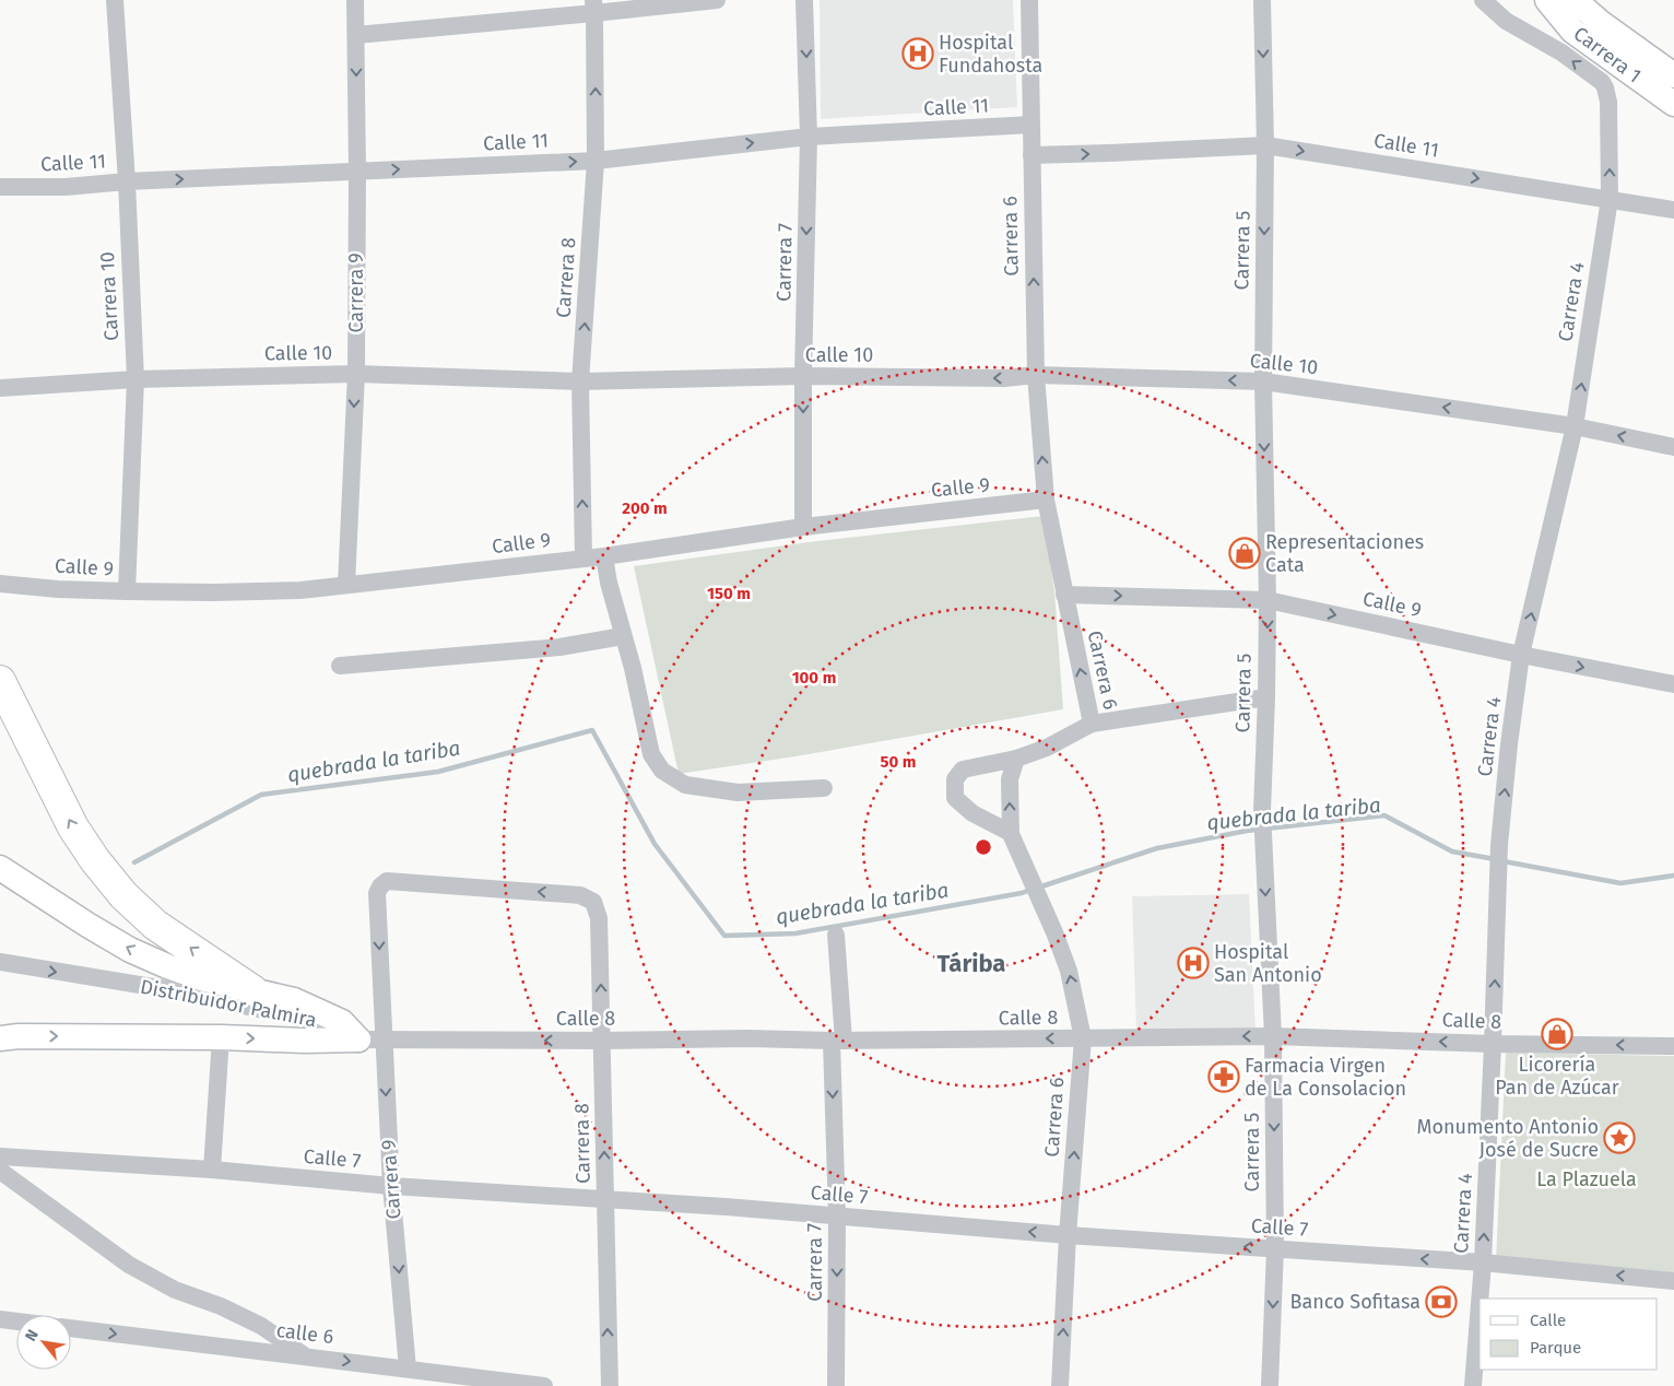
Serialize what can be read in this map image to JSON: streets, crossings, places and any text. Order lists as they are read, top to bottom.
{
  "streets": {
    "street": [
      "Carrera 1",
      "Calle 11",
      "Carrera 6",
      "Carrera 5",
      "Carrera 7",
      "Carrera 8",
      "Carrera 9",
      "Carrera 10",
      "Carrera 4",
      "Calle 10",
      "Calle 9",
      "Distribuidor Palmira",
      "Calle 8",
      "Calle 7",
      "calle 6"
    ]
  },
  "crossings": [
    ["Calle 11", "Carrera 6"],
    ["Calle 11", "Carrera 5"],
    ["Calle 11", "Carrera 7"],
    ["Calle 11", "Carrera 8"],
    ["Calle 11", "Carrera 9"],
    ["Calle 11", "Carrera 10"],
    ["Calle 11", "Carrera 4"],
    ["Carrera 6", "Calle 10"],
    ["Carrera 6", "Calle 9"],
    ["Carrera 6", "Calle 8"],
    ["Carrera 6", "Calle 7"],
    ["Carrera 5", "Calle 10"],
    ["Carrera 5", "Calle 9"],
    ["Carrera 5", "Calle 8"],
    ["Carrera 5", "Calle 7"],
    ["Carrera 7", "Calle 10"],
    ["Carrera 7", "Calle 9"],
    ["Carrera 7", "Calle 8"],
    ["Carrera 7", "Calle 7"],
    ["Carrera 8", "Carrera 9"],
    ["Carrera 8", "Calle 10"],
    ["Carrera 8", "Calle 9"],
    ["Carrera 8", "Calle 8"],
    ["Carrera 8", "Calle 7"],
    ["Carrera 9", "Calle 10"],
    ["Carrera 9", "Calle 9"],
    ["Carrera 9", "Calle 8"],
    ["Carrera 9", "Calle 7"],
    ["Carrera 9", "calle 6"],
    ["Carrera 10", "Calle 10"],
    ["Carrera 10", "Calle 9"],
    ["Carrera 4", "Calle 10"],
    ["Carrera 4", "Calle 9"],
    ["Carrera 4", "Calle 8"],
    ["Carrera 4", "Calle 7"]
  ],
  "one_way": [
    "Calle 11",
    "Carrera 6",
    "Carrera 5",
    "Carrera 7",
    "Carrera 8",
    "Carrera 4",
    "Calle 10",
    "Calle 9",
    "Calle 8",
    "Calle 7"
  ],
  "districts": ["Táriba"],
  "water": ["quebrada la tariba"],
  "parks": ["La Plazuela"],
  "places": {
    "hospital": ["Hospital Fundahosta", "Hospital San Antonio"],
    "shop": ["Representaciones Cata", "Licorería Pan de Azúcar"],
    "pharmacy": ["Farmacia Virgen de La Consolacion"],
    "place": ["Monumento Antonio José de Sucre"],
    "bank": ["Banco Sofitasa"]
  },
  "legend": ["Calle", "Parque"],
  "north": "top left",
  "rings": [
    "200 m",
    "150 m",
    "100 m",
    "50 m"
  ]
}
